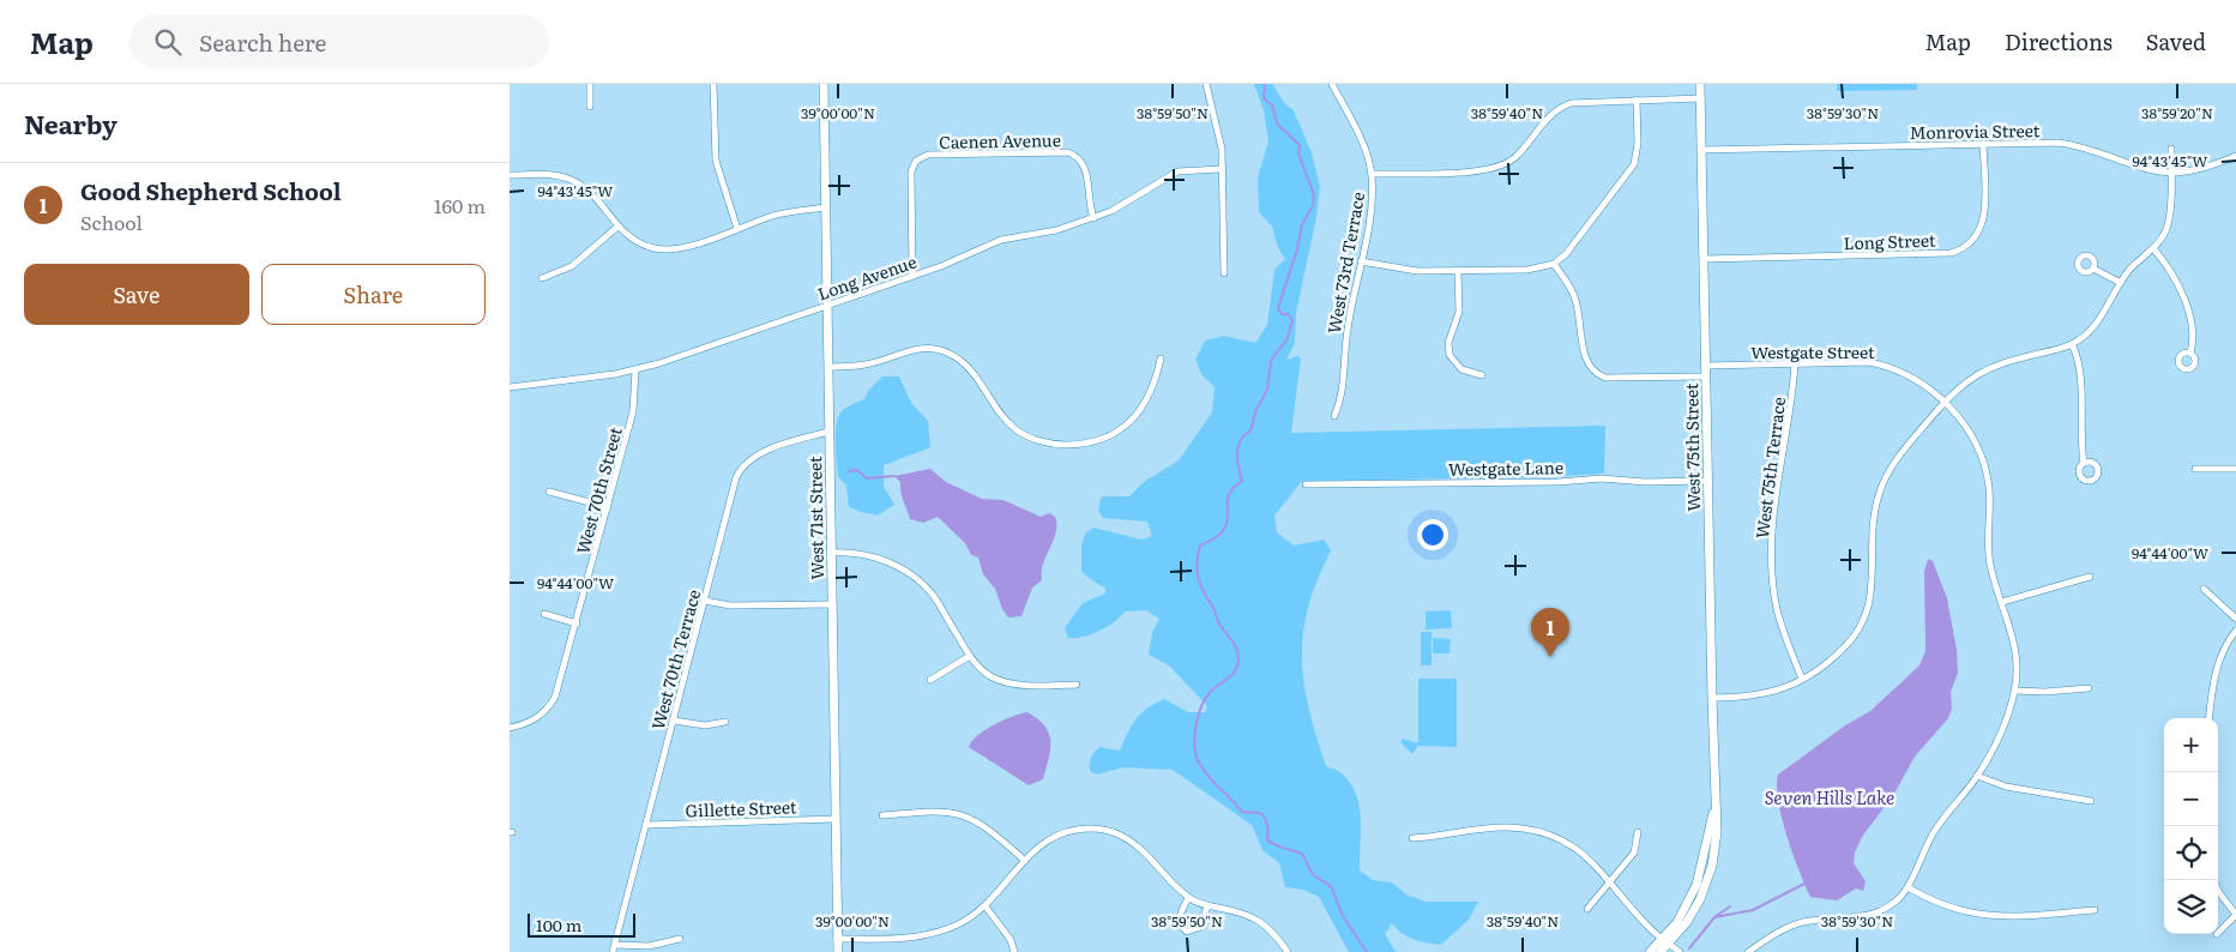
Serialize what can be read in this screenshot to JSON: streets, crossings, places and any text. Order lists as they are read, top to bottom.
{
  "streets": {
    "main road": ["West 75th Street", "West 71st Street"],
    "street": [
      "Monrovia Street",
      "Caenen Avenue",
      "Long Street",
      "West 73rd Terrace",
      "Long Avenue",
      "Westgate Street",
      "Westgate Lane",
      "West 75th Terrace",
      "West 70th Street",
      "West 70th Terrace",
      "Gillette Street"
    ]
  },
  "crossings": [
    ["Monrovia Street", "Long Street"],
    ["Monrovia Street", "West 75th Street"],
    ["Caenen Avenue", "Long Avenue"],
    ["Long Street", "West 75th Street"],
    ["Long Avenue", "West 70th Street"],
    ["Long Avenue", "West 71st Street"],
    ["Westgate Street", "West 75th Street"],
    ["Westgate Street", "West 75th Terrace"],
    ["West 75th Street", "Westgate Lane"],
    ["West 71st Street", "West 70th Terrace"],
    ["West 71st Street", "Gillette Street"],
    ["West 70th Terrace", "Gillette Street"]
  ],
  "water": ["Seven Hills Lake"],
  "scale_bar": "100 m",
  "page": {
    "header": "Map",
    "search": "Search here",
    "nav": ["Map", "Directions", "Saved"],
    "heading": "Nearby",
    "list": [
      {
        "mark": "1",
        "name": "Good Shepherd School",
        "note": "School",
        "value": "160 m"
      }
    ],
    "buttons": ["Save", "Share"],
    "pins": "1",
    "map_buttons": ["+", "−"],
    "scale": "100 m"
  },
  "coordinates": [
    "39°00'00\"N",
    "38°59'50\"N",
    "38°59'40\"N",
    "38°59'30\"N",
    "38°59'20\"N",
    "94°43'45\"W",
    "94°44'00\"W"
  ]
}
